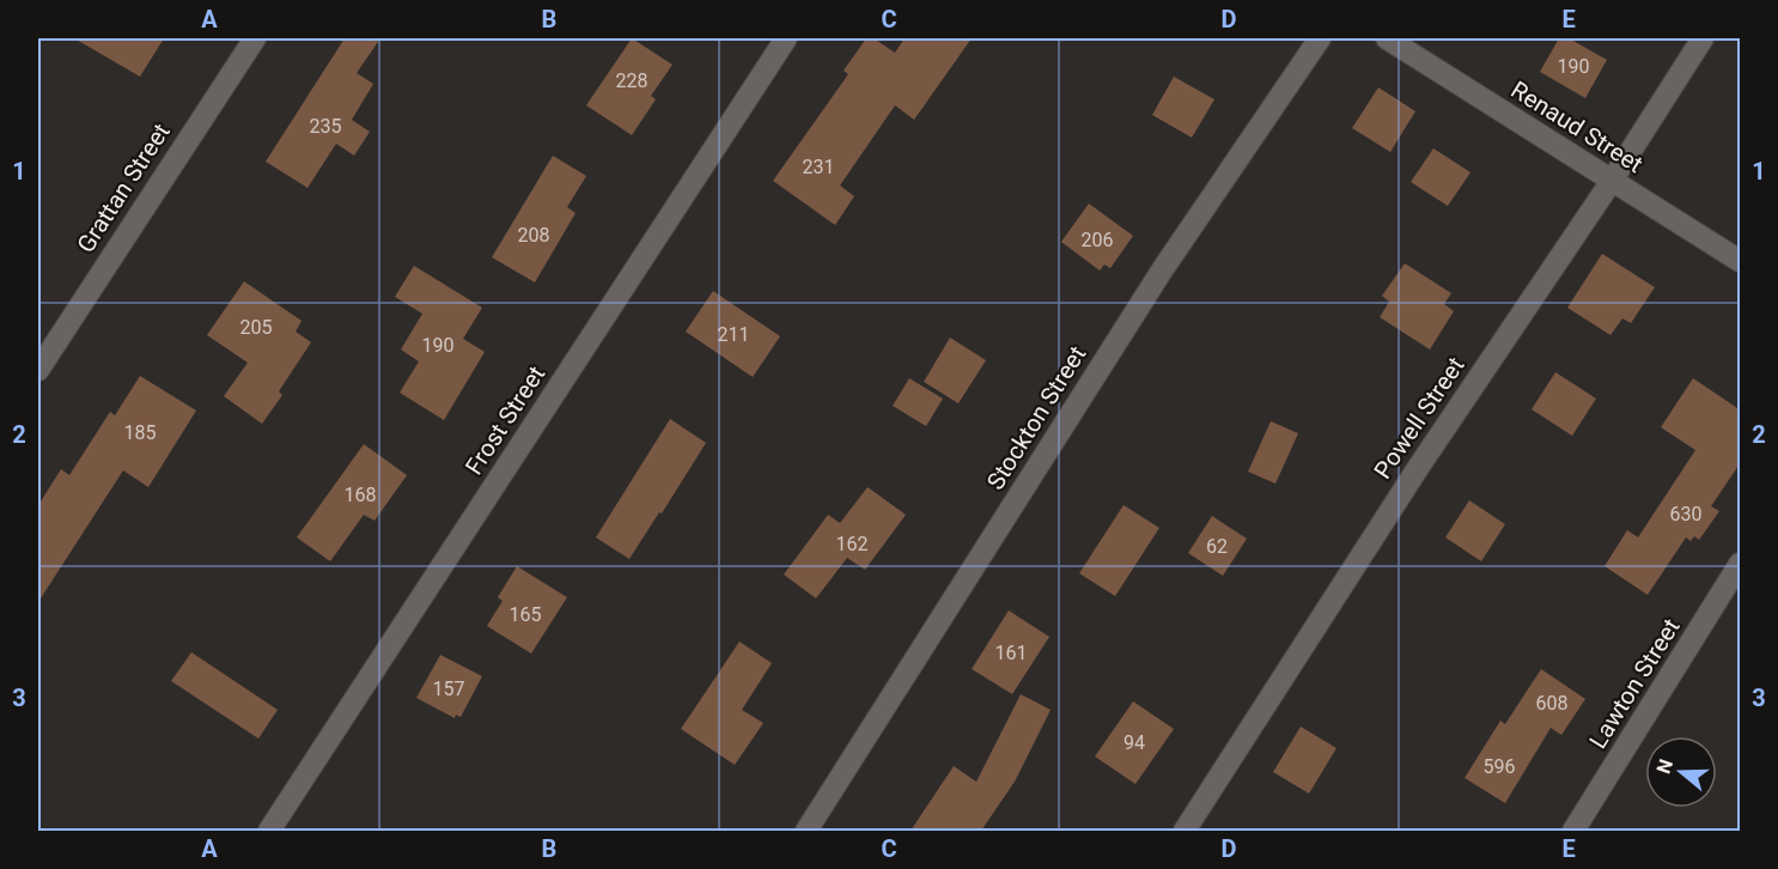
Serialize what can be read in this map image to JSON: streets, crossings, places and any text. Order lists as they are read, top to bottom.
{
  "streets": {
    "street": [
      "Renaud Street",
      "Grattan Street",
      "Stockton Street",
      "Powell Street",
      "Frost Street",
      "Lawton Street"
    ]
  },
  "crossings": [
    ["Renaud Street", "Powell Street"]
  ],
  "house_numbers": [
    "190",
    "228",
    "235",
    "231",
    "208",
    "206",
    "205",
    "211",
    "190",
    "185",
    "168",
    "630",
    "162",
    "62",
    "165",
    "161",
    "157",
    "608",
    "94",
    "596"
  ],
  "north": "left",
  "grid": {
    "columns": [
      "A",
      "B",
      "C",
      "D",
      "E"
    ],
    "rows": ["1", "2", "3"]
  }
}
